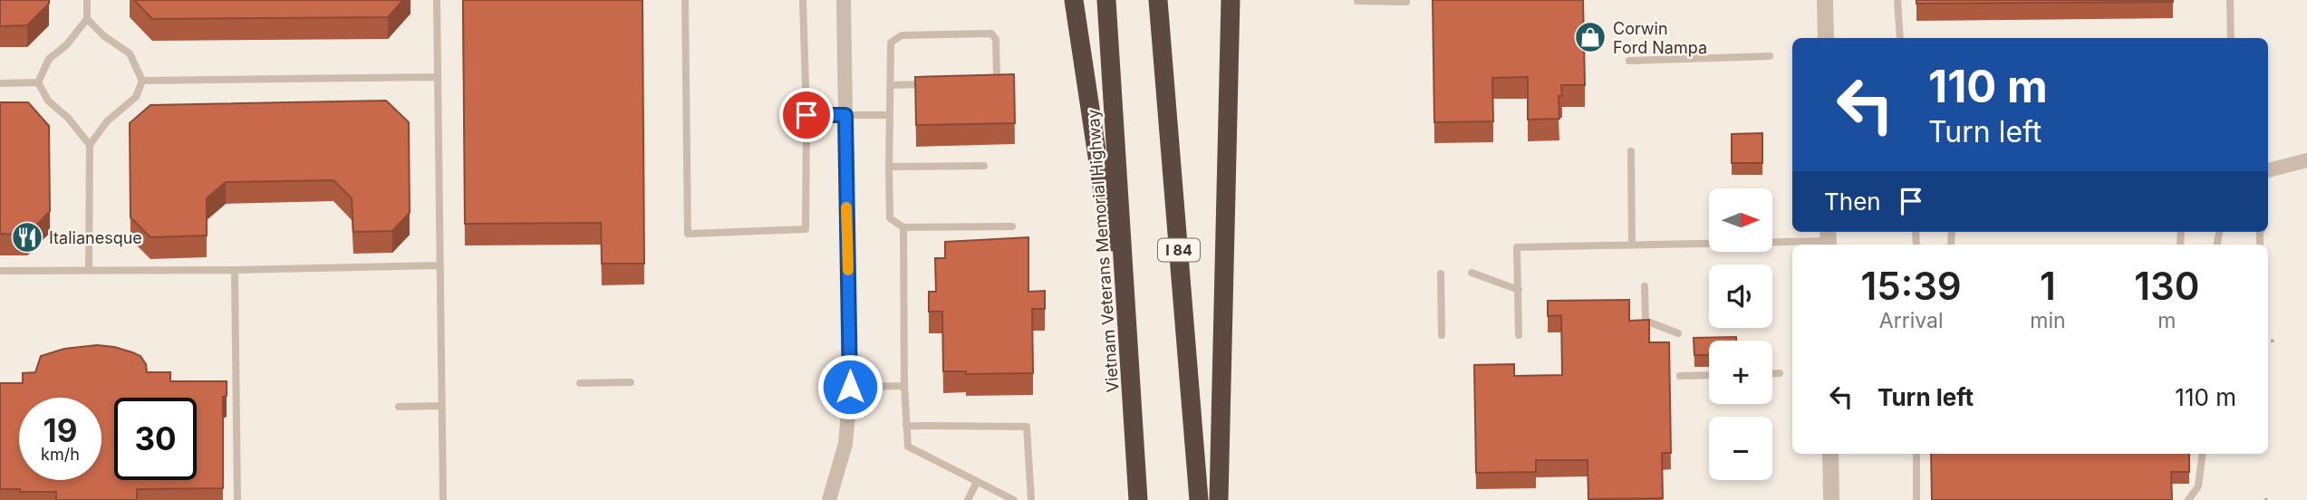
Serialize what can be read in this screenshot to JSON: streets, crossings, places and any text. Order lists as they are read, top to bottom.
{
  "streets": {
    "highway": ["I 84", "Vietnam Veterans Memorial Highway"]
  },
  "places": {
    "shop": ["Corwin Ford Nampa"],
    "restaurant": ["Italianesque"]
  },
  "north": "right",
  "page": {
    "turn": ["110 m", "Turn left"],
    "then": "Then",
    "map_buttons": ["+", "−"],
    "eta": [
      "15:39",
      "Arrival",
      "1",
      "min",
      "130",
      "m"
    ],
    "list": [
      {
        "name": "Turn left",
        "value": "110 m"
      }
    ],
    "speed": "19 km/h",
    "limit": "30"
  }
}
